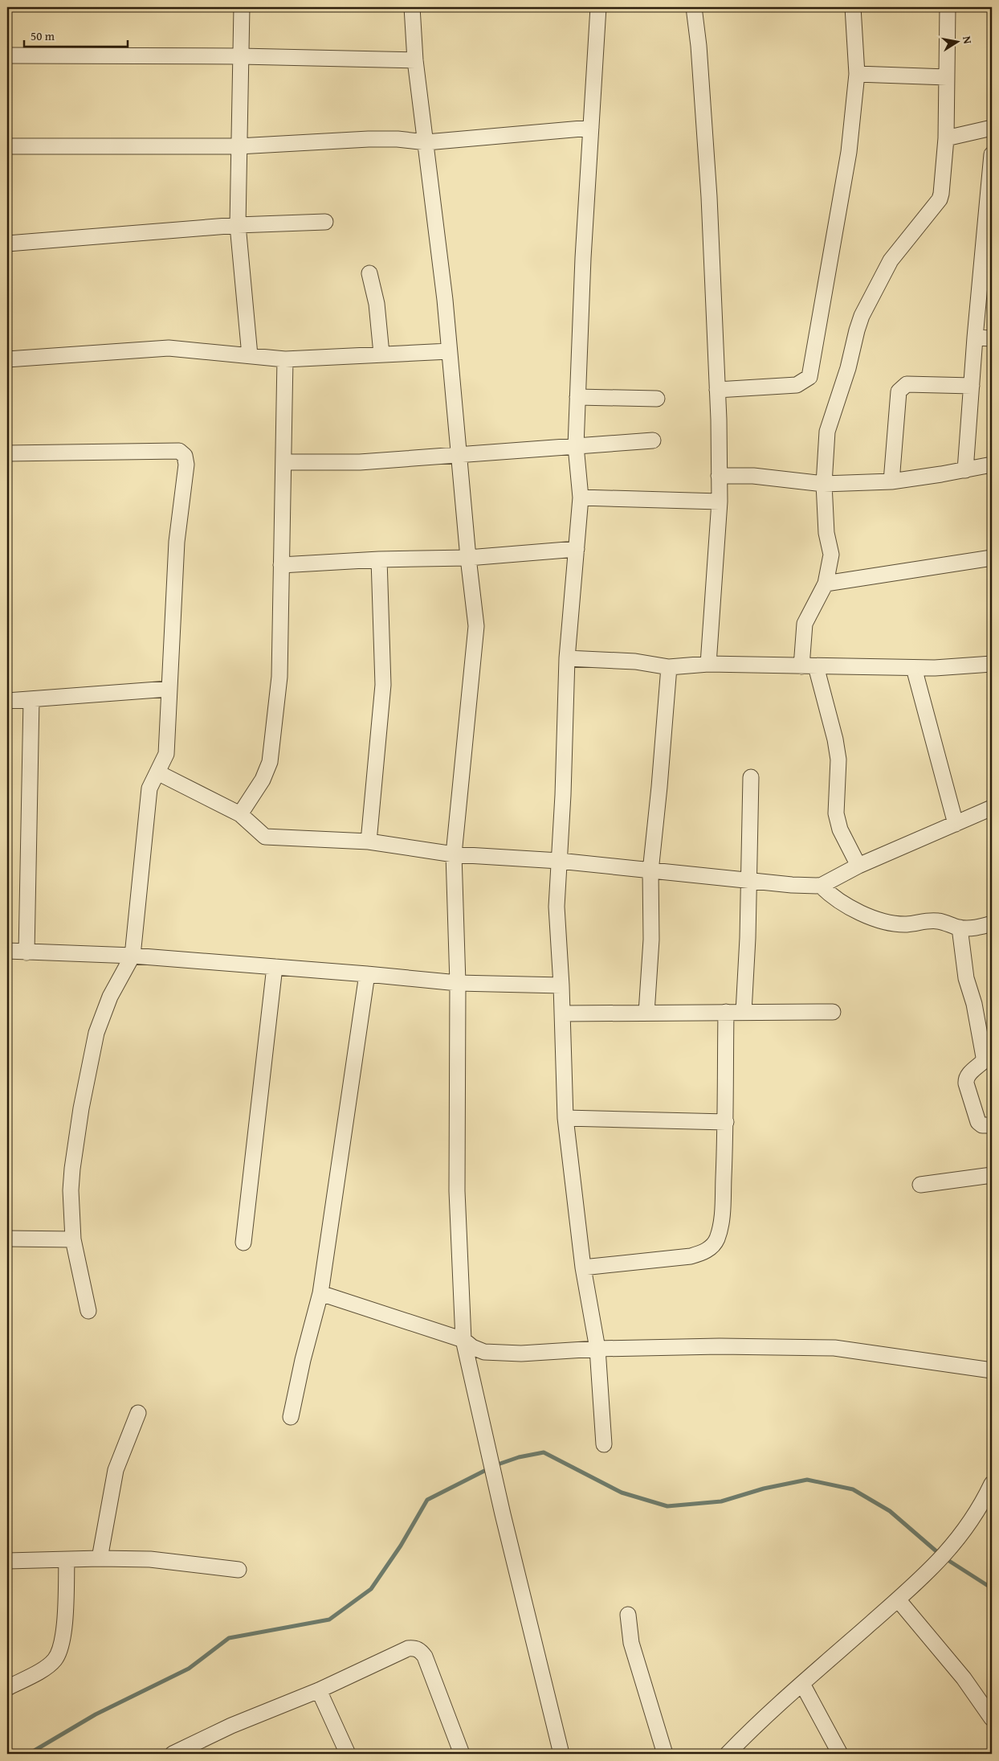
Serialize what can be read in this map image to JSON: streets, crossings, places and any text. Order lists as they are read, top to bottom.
{
  "scale_bar": "50 m",
  "north": "right"
}
